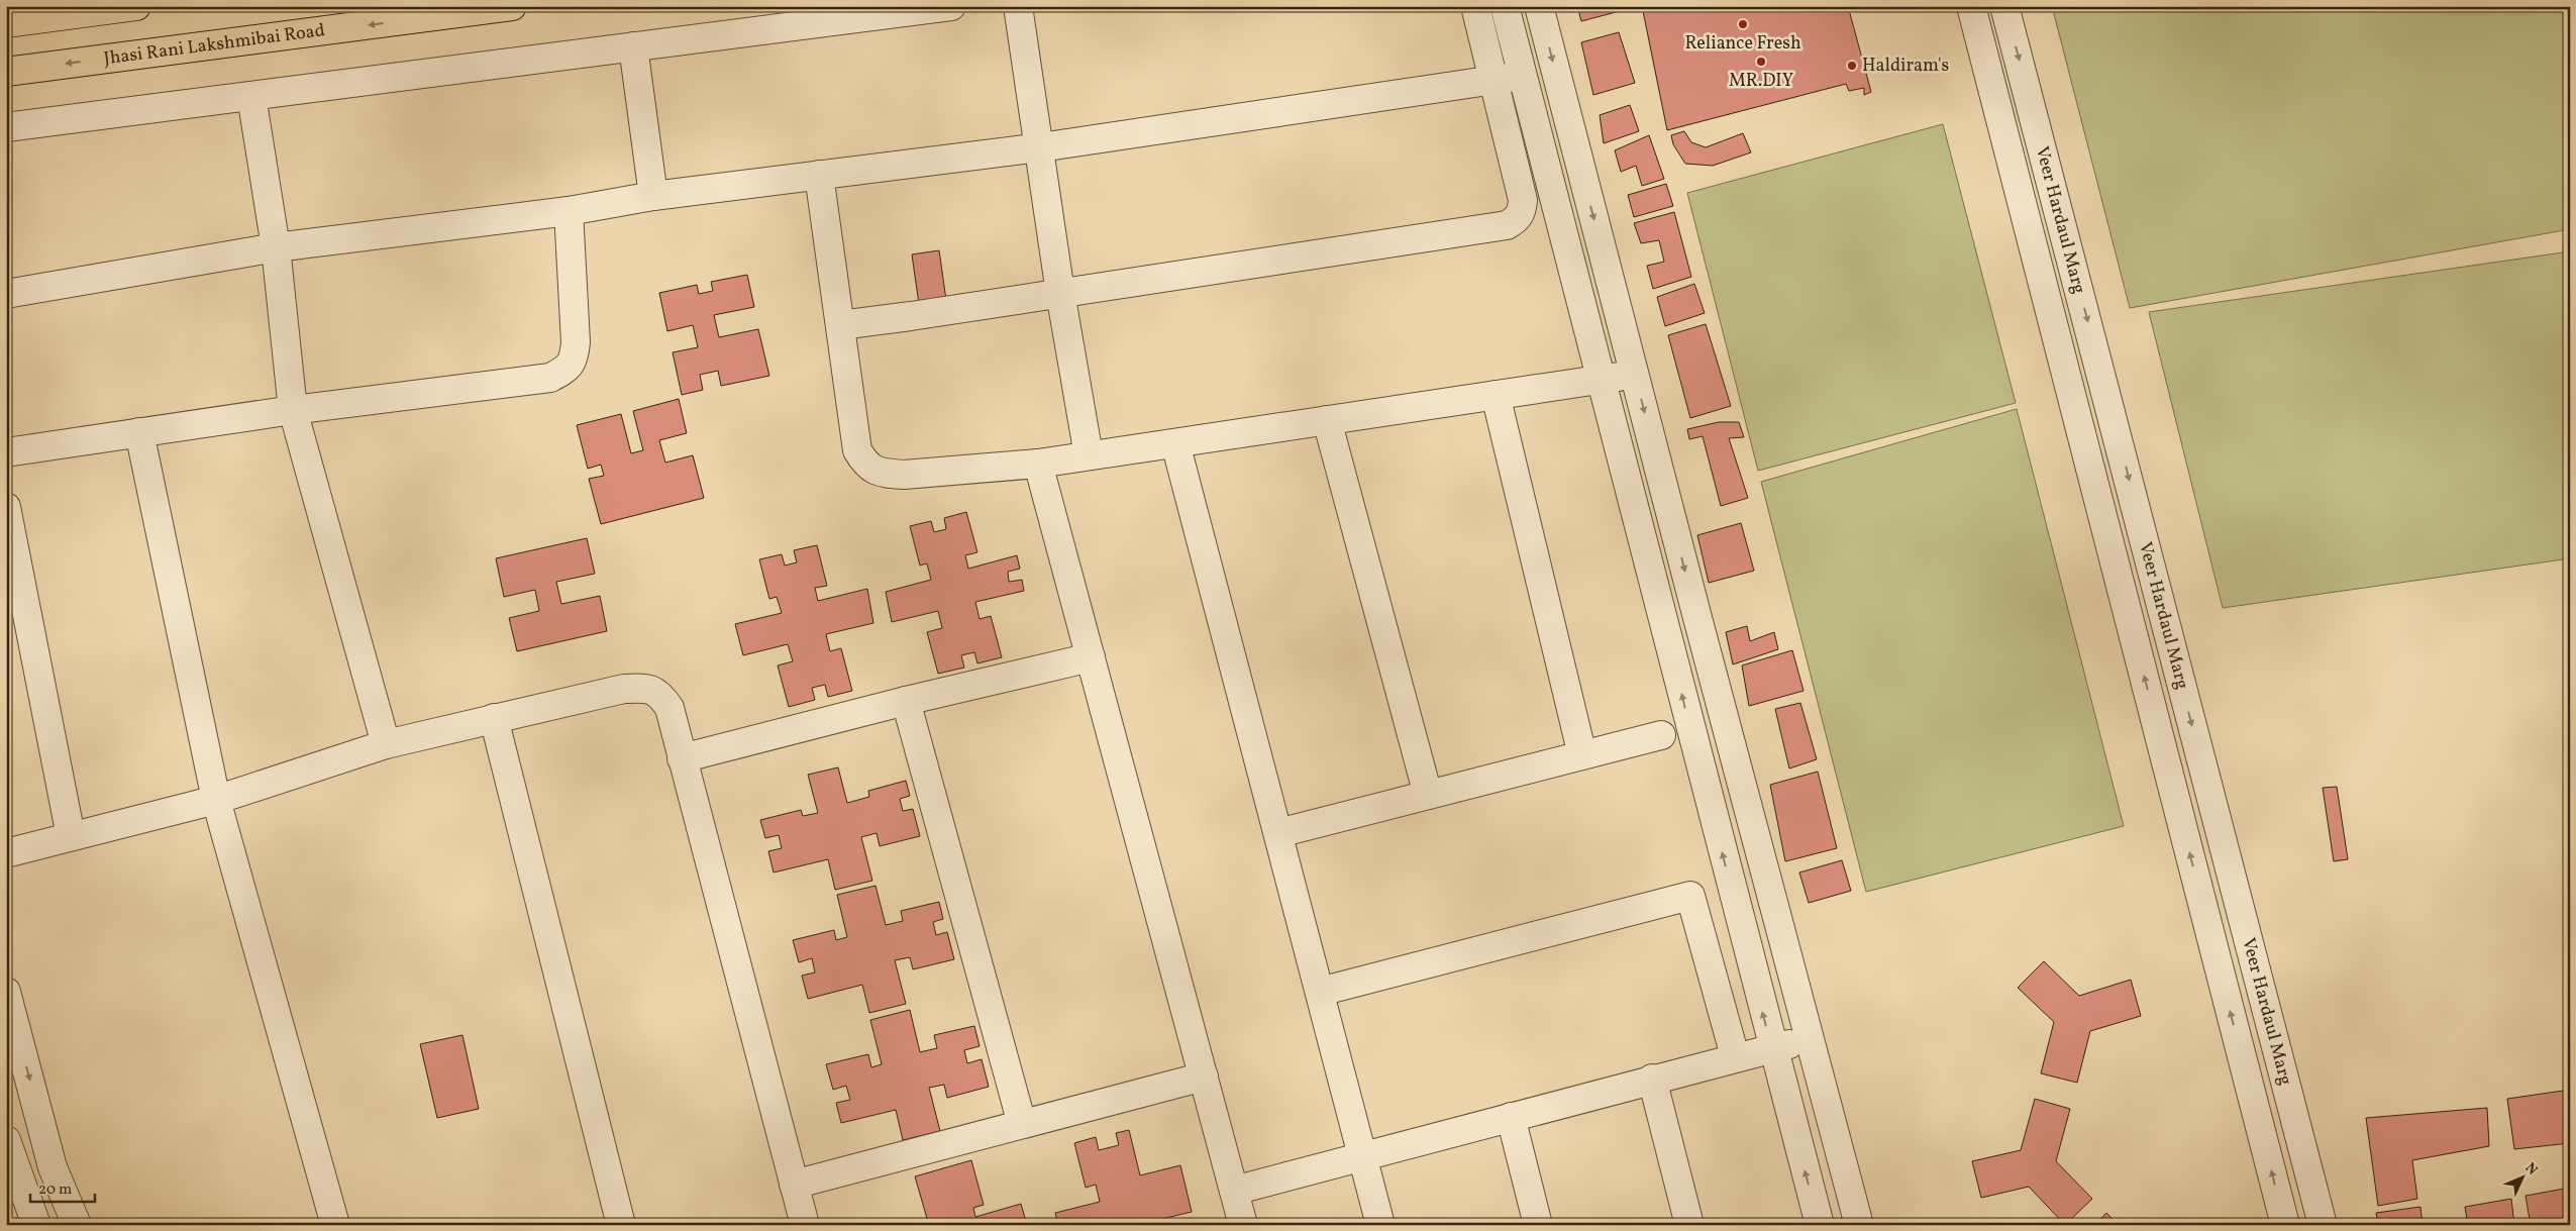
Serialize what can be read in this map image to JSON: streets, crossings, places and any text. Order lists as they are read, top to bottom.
{
  "streets": {
    "main road": ["Jhasi Rani Lakshmibai Road"],
    "street": ["Veer Hardaul Marg"]
  },
  "one_way": ["Jhasi Rani Lakshmibai Road"],
  "places": ["Reliance Fresh", "MR.DIY", "Haldiram's"],
  "scale_bar": "20 m",
  "north": "top right"
}
